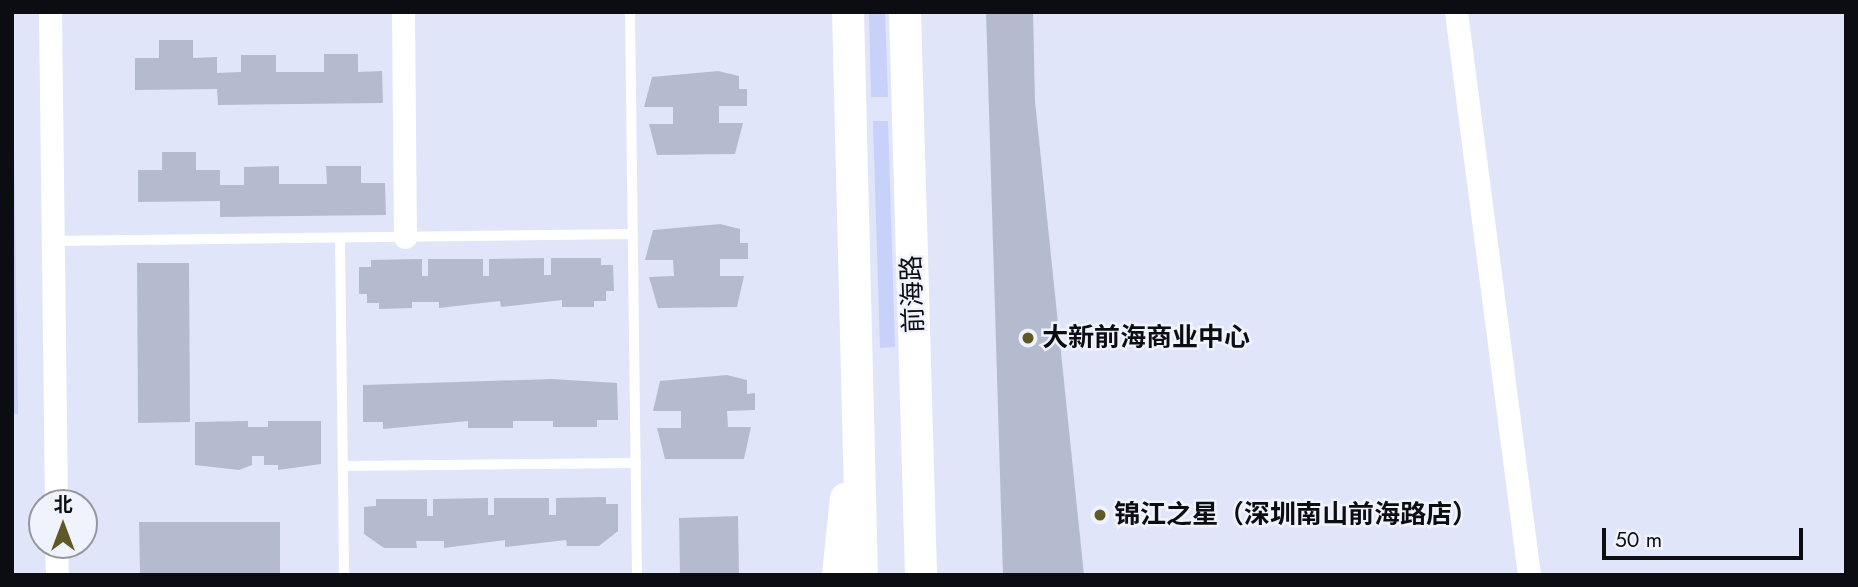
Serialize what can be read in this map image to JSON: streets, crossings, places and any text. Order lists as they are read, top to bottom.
{
  "streets": {
    "main road": ["前海路"]
  },
  "places": ["大新前海商业中心", "锦江之星（深圳南山前海路店）"],
  "scale_bar": "50 m",
  "north": "top"
}
